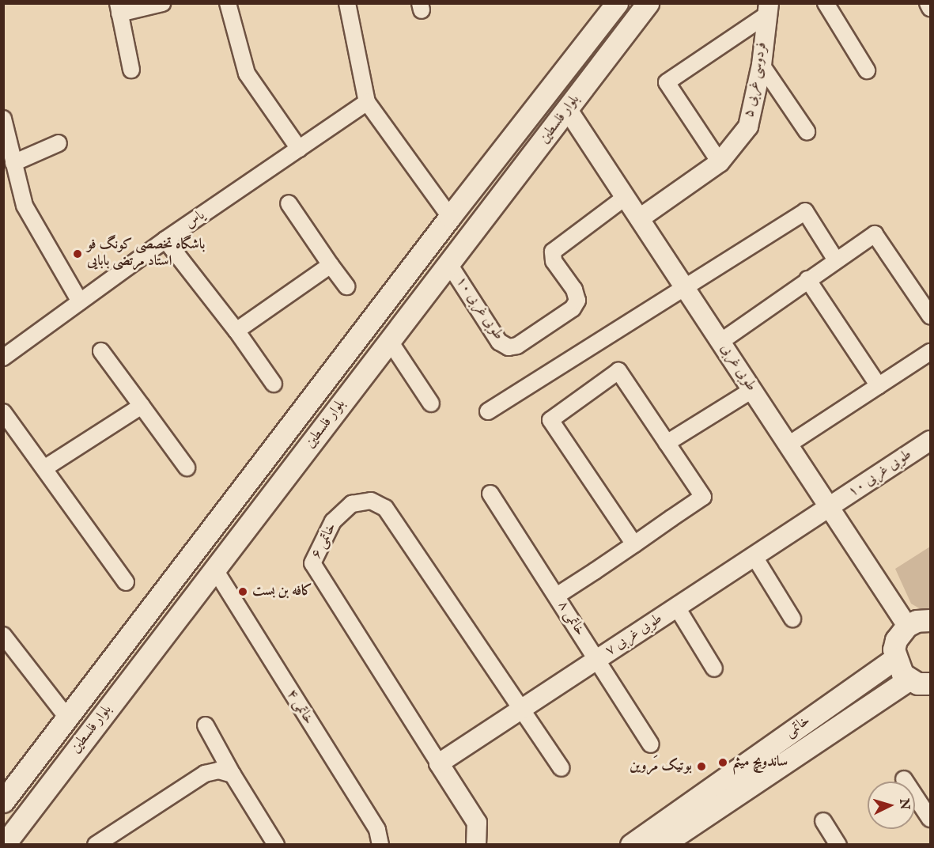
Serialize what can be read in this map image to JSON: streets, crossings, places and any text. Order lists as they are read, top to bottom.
{
  "streets": {
    "main road": ["بلوار فلسطین", "خاتمی"],
    "street": [
      "فردوسی غربی ۵",
      "یاس",
      "طوبی غربی ۱۰",
      "طوبی غربی",
      "خاتمی ۶",
      "خاتمی ۸",
      "طوبی غربی ۷",
      "خاتمی ۴"
    ]
  },
  "crossings": [
    ["فردوسی غربی ۵", "طوبی غربی"],
    ["بلوار فلسطین", "طوبی غربی ۱۰"],
    ["بلوار فلسطین", "طوبی غربی"],
    ["بلوار فلسطین", "خاتمی ۴"],
    ["طوبی غربی ۱۰", "طوبی غربی"],
    ["طوبی غربی ۱۰", "طوبی غربی ۷"],
    ["طوبی غربی", "طوبی غربی ۷"],
    ["خاتمی ۶", "طوبی غربی ۷"],
    ["خاتمی ۸", "طوبی غربی ۷"]
  ],
  "places": [
    "باشگاه تخصصی کونگ فو استاد مرتضی بابایی",
    "کافه بن بست",
    "ساندویچ میثم",
    "بوتیک مَروین"
  ],
  "north": "right"
}
